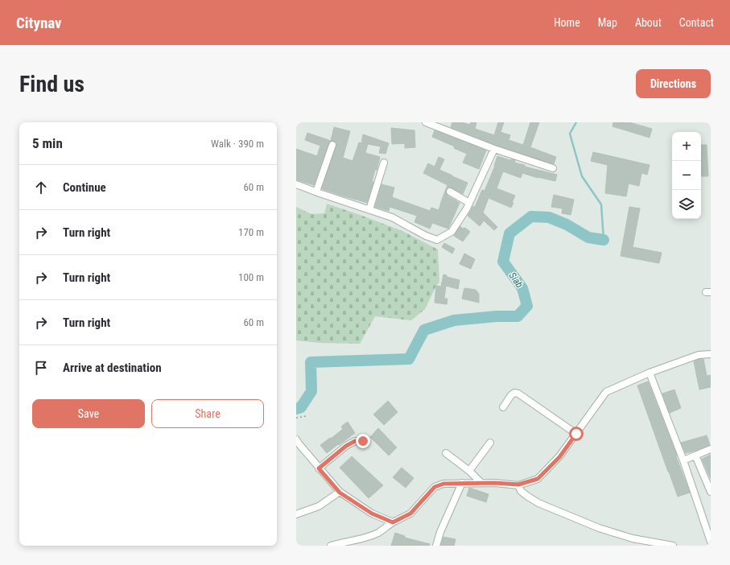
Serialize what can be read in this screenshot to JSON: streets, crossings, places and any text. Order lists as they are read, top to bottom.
{
  "water": ["Siab"],
  "page": {
    "header": "Citynav",
    "nav": [
      "Home",
      "Map",
      "About",
      "Contact"
    ],
    "buttons": [
      "Directions",
      ["Save", "Share"]
    ],
    "title": "Find us",
    "heading": ["5 min", "Walk · 390 m"],
    "map_buttons": ["+", "−"],
    "list": [
      ["Continue", "60 m"],
      ["Turn right", "170 m"],
      ["Turn right", "100 m"],
      ["Turn right", "60 m"],
      "Arrive at destination"
    ]
  }
}
